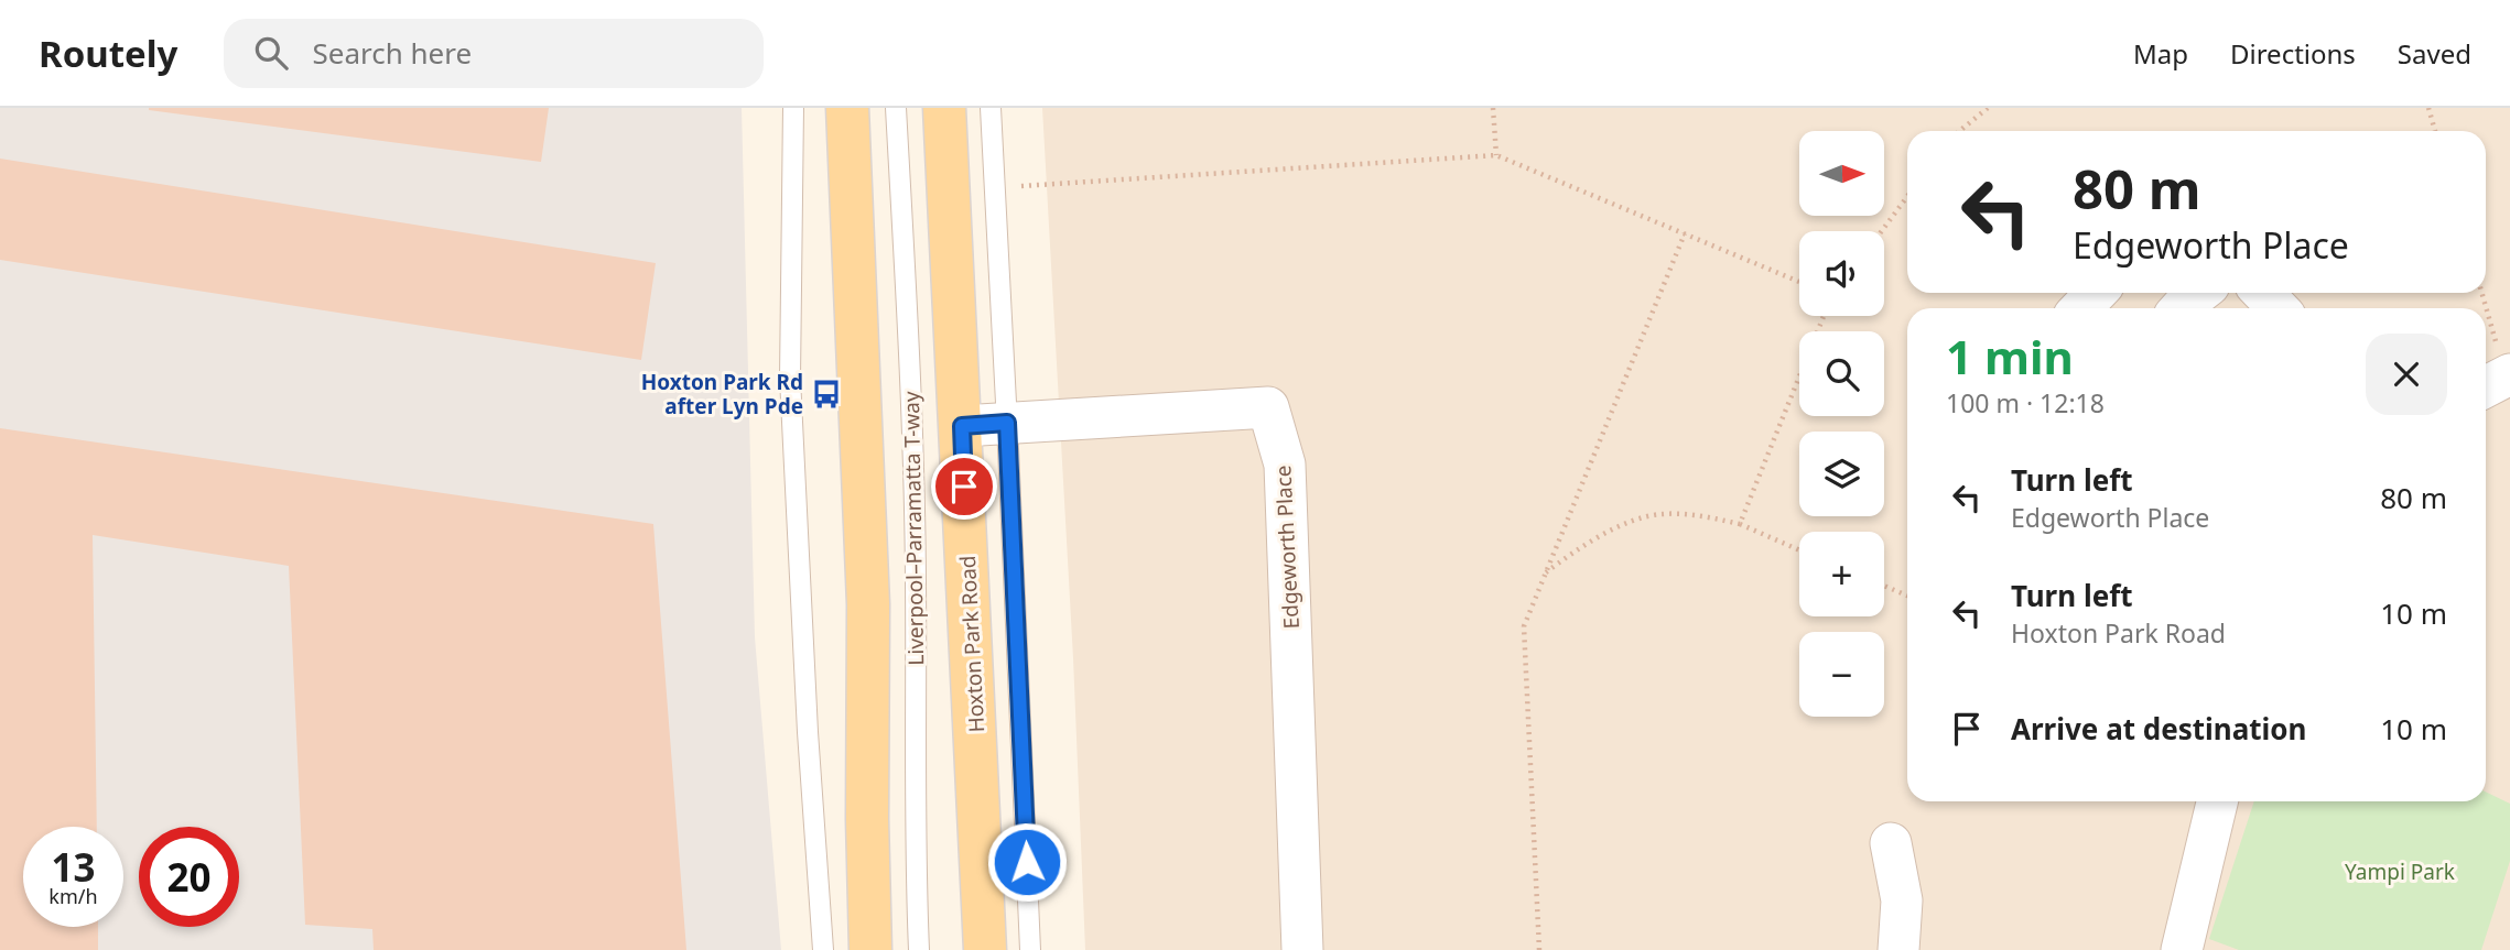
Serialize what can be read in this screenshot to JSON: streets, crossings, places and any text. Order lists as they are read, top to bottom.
{
  "streets": {
    "main road": ["Hoxton Park Road"],
    "street": ["Edgeworth Place"],
    "lane": ["Liverpool–Parramatta T-way"]
  },
  "crossings": [
    ["Edgeworth Place", "Hoxton Park Road"]
  ],
  "parks": ["Yampi Park"],
  "places": {
    "bus stop": ["Hoxton Park Rd after Lyn Pde"]
  },
  "north": "right",
  "page": {
    "header": "Routely",
    "search": "Search here",
    "nav": ["Map", "Directions", "Saved"],
    "map_buttons": ["+", "−"],
    "turn": ["80 m", "Edgeworth Place"],
    "heading": ["1 min", "100 m · 12:18"],
    "list": [
      {
        "name": "Turn left",
        "note": "Edgeworth Place",
        "value": "80 m"
      },
      {
        "name": "Turn left",
        "note": "Hoxton Park Road",
        "value": "10 m"
      },
      {
        "name": "Arrive at destination",
        "value": "10 m"
      }
    ],
    "speed": "13 km/h",
    "limit": "20"
  }
}
